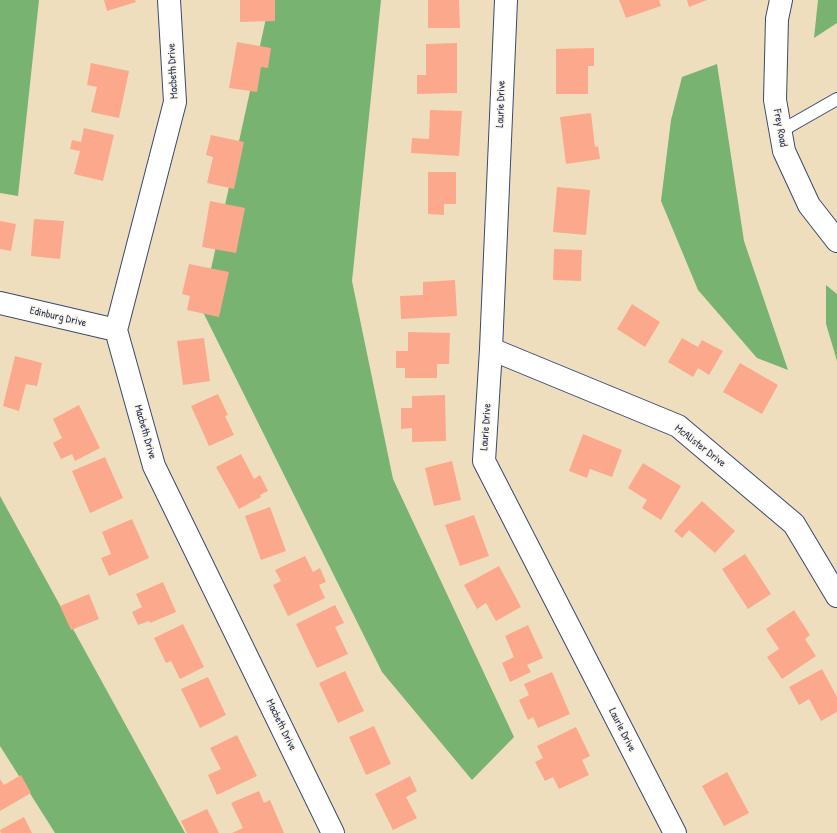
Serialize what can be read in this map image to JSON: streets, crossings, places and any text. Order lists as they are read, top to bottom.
{
  "streets": {
    "street": [
      "Macbeth Drive",
      "Laurie Drive",
      "Frey Road",
      "Edinburg Drive",
      "McAlister Drive"
    ]
  },
  "crossings": [
    ["Macbeth Drive", "Edinburg Drive"],
    ["Laurie Drive", "McAlister Drive"]
  ]
}
